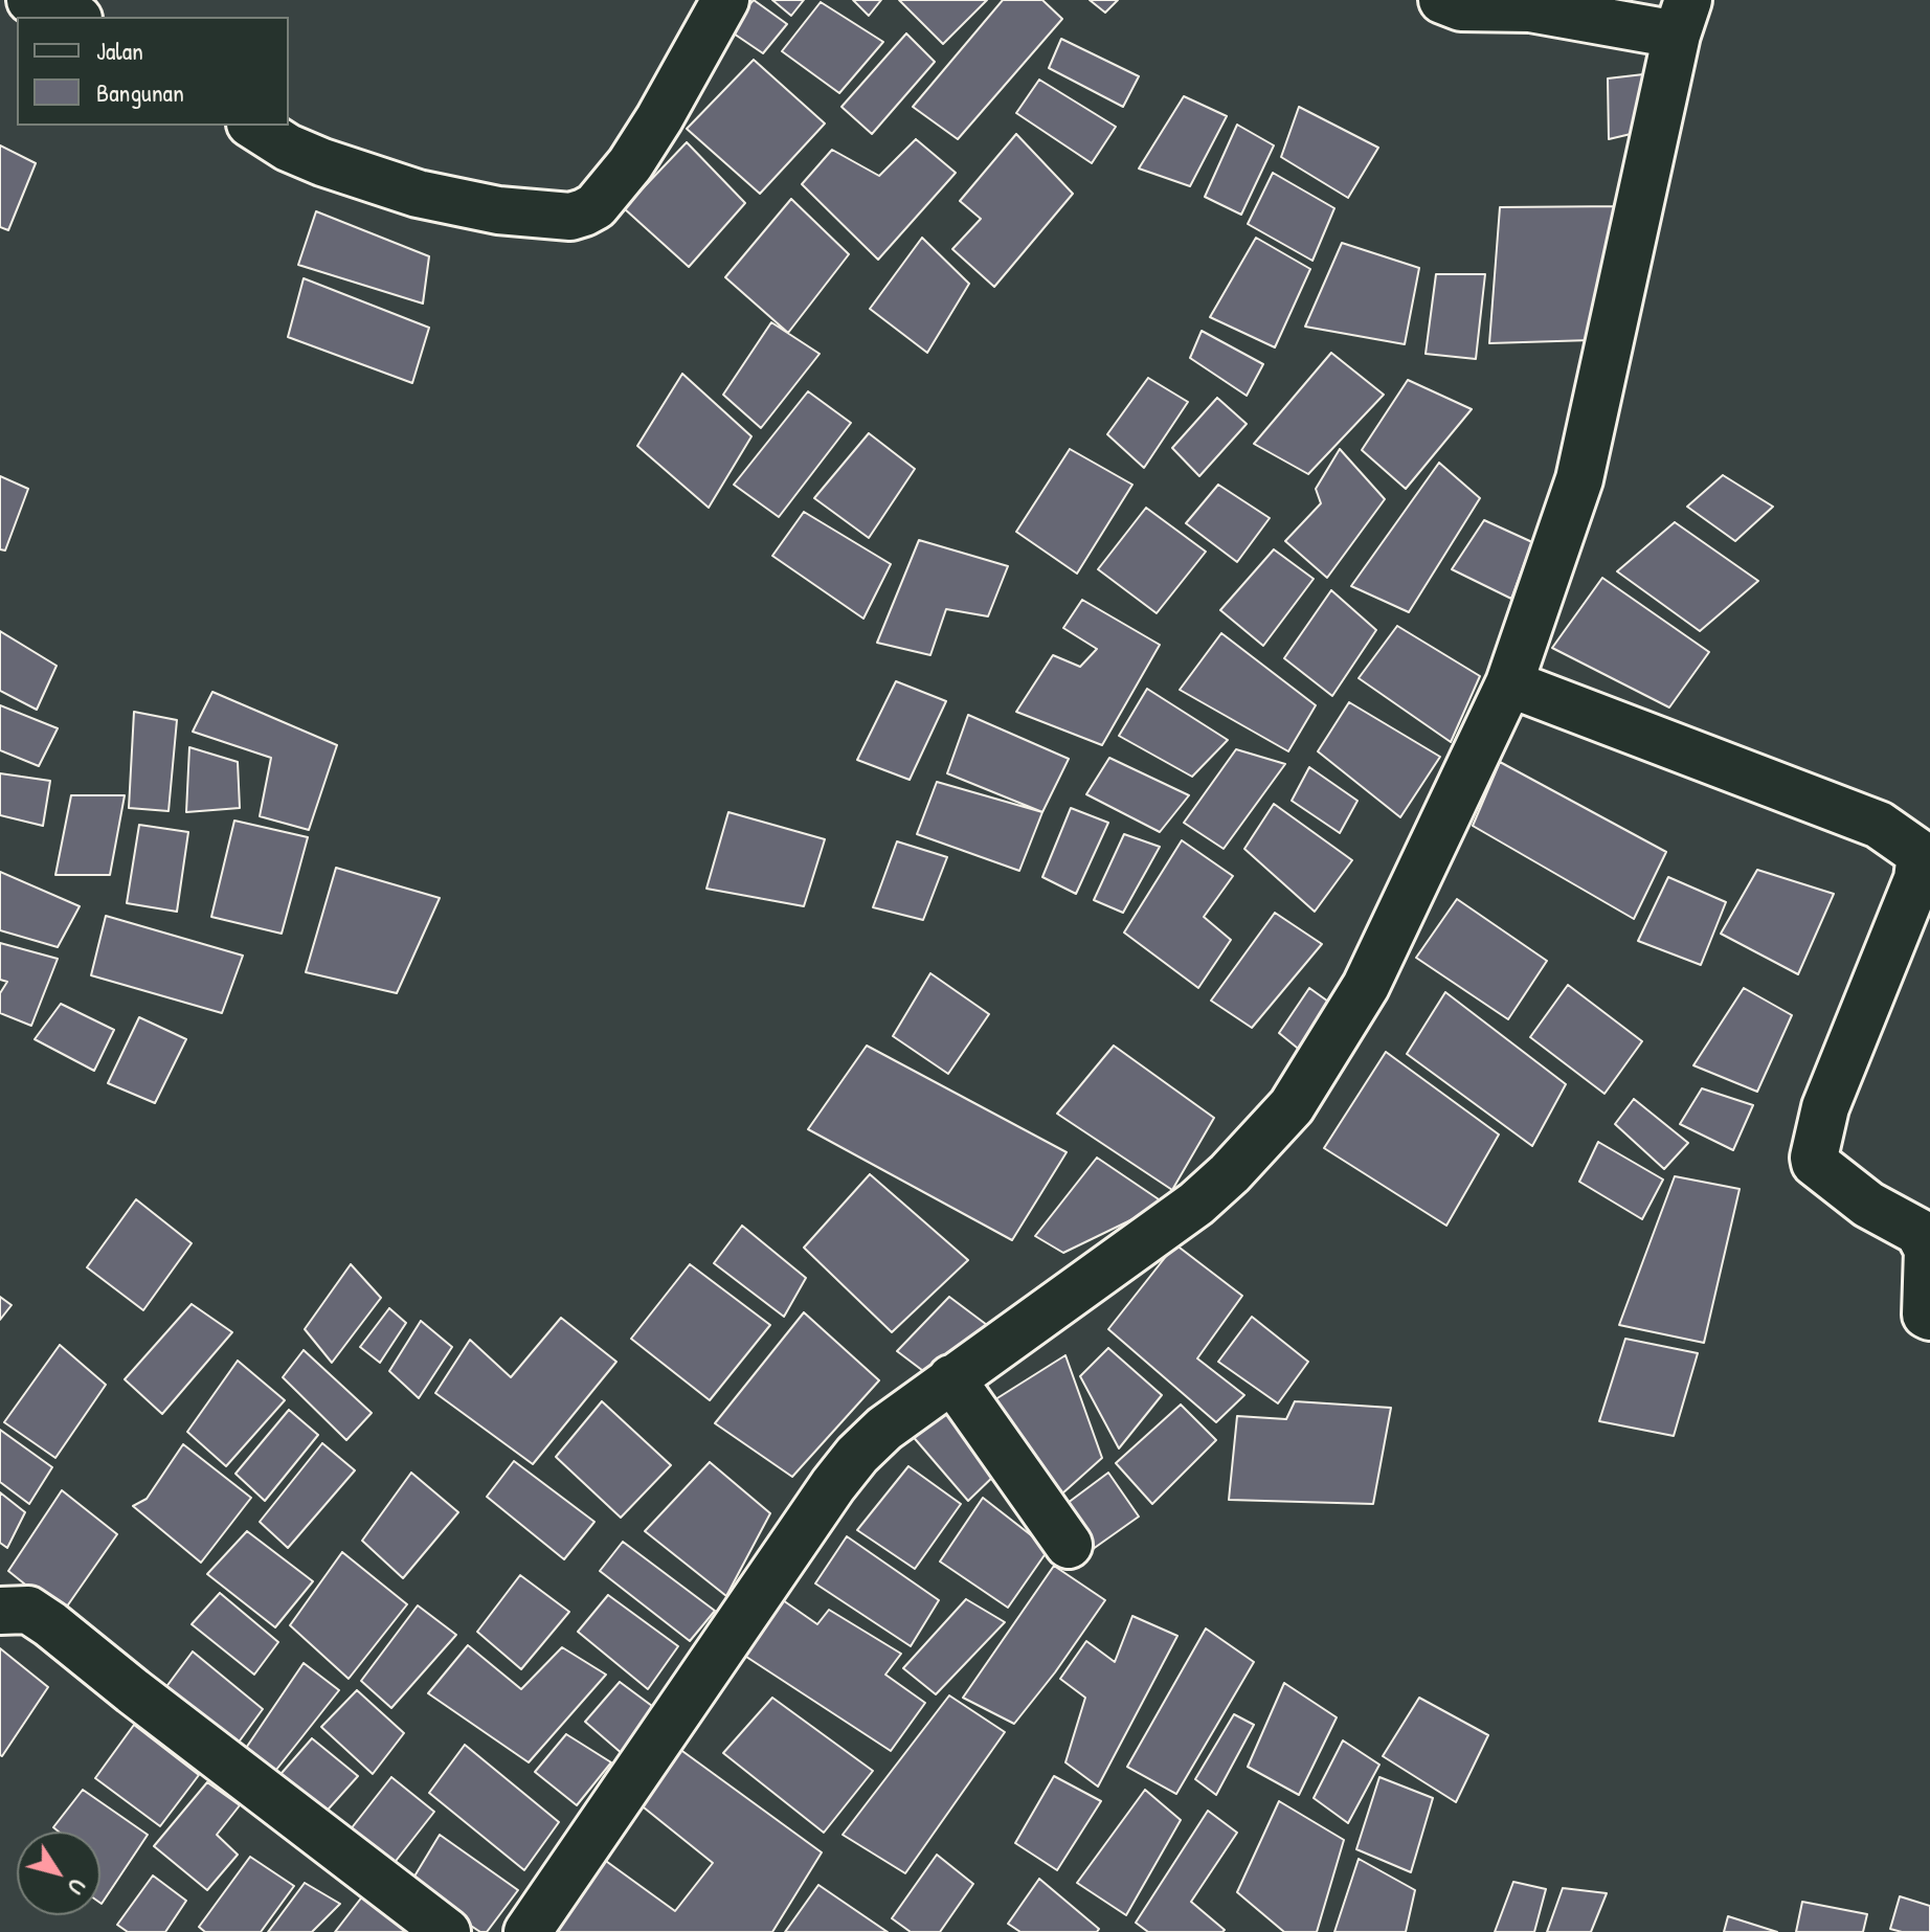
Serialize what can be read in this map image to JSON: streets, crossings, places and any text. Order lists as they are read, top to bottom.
{
  "legend": ["Jalan", "Bangunan"],
  "north": "bottom right"
}
